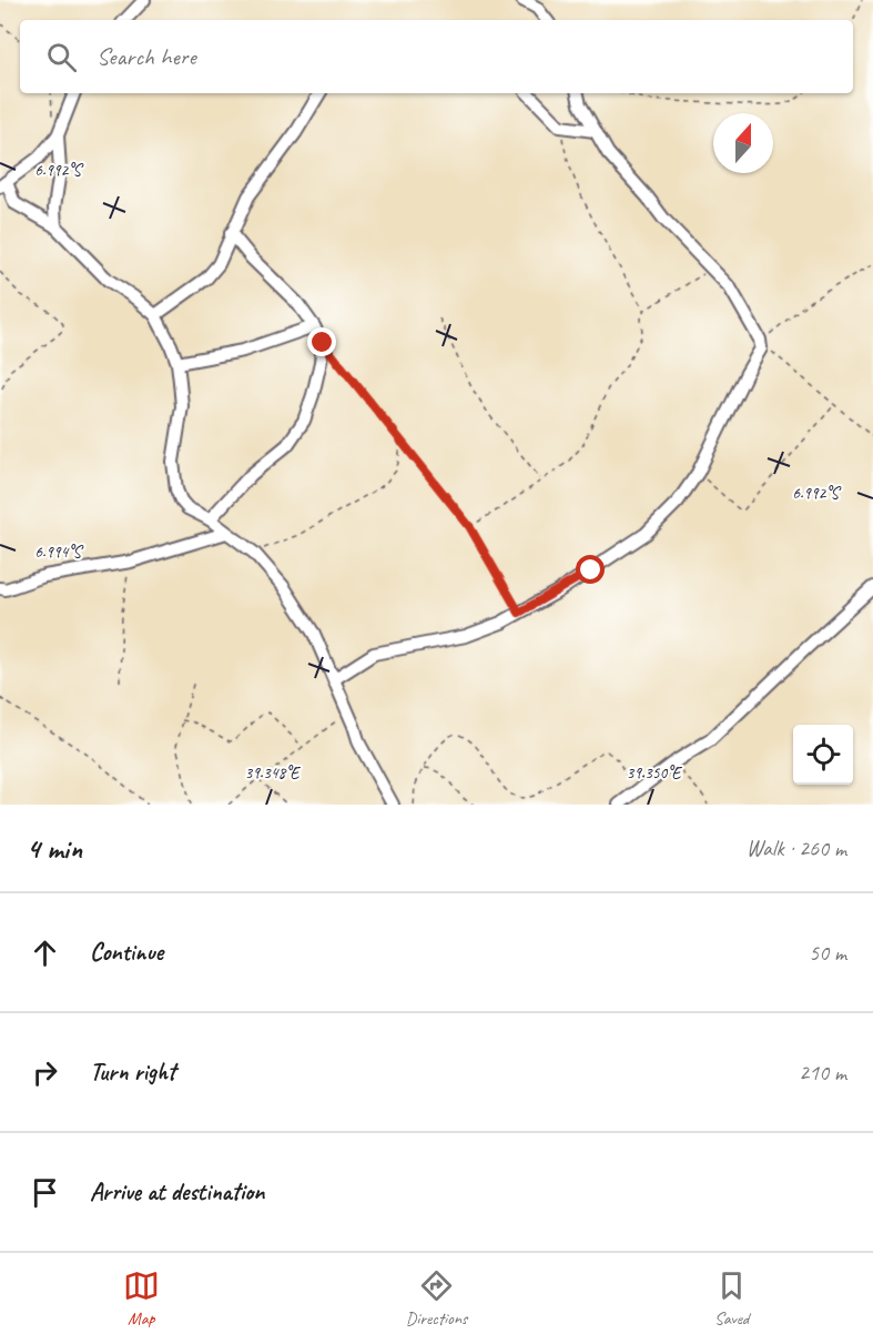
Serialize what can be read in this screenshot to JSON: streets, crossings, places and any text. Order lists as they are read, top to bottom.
{
  "north": "top",
  "page": {
    "search": "Search here",
    "heading": ["4 min", "Walk · 260 m"],
    "list": [
      ["Continue", "50 m"],
      ["Turn right", "210 m"],
      "Arrive at destination"
    ],
    "nav": ["Map", "Directions", "Saved"]
  },
  "coordinates": [
    "6.992°S",
    "6.994°S",
    "39.348°E",
    "39.350°E"
  ]
}
